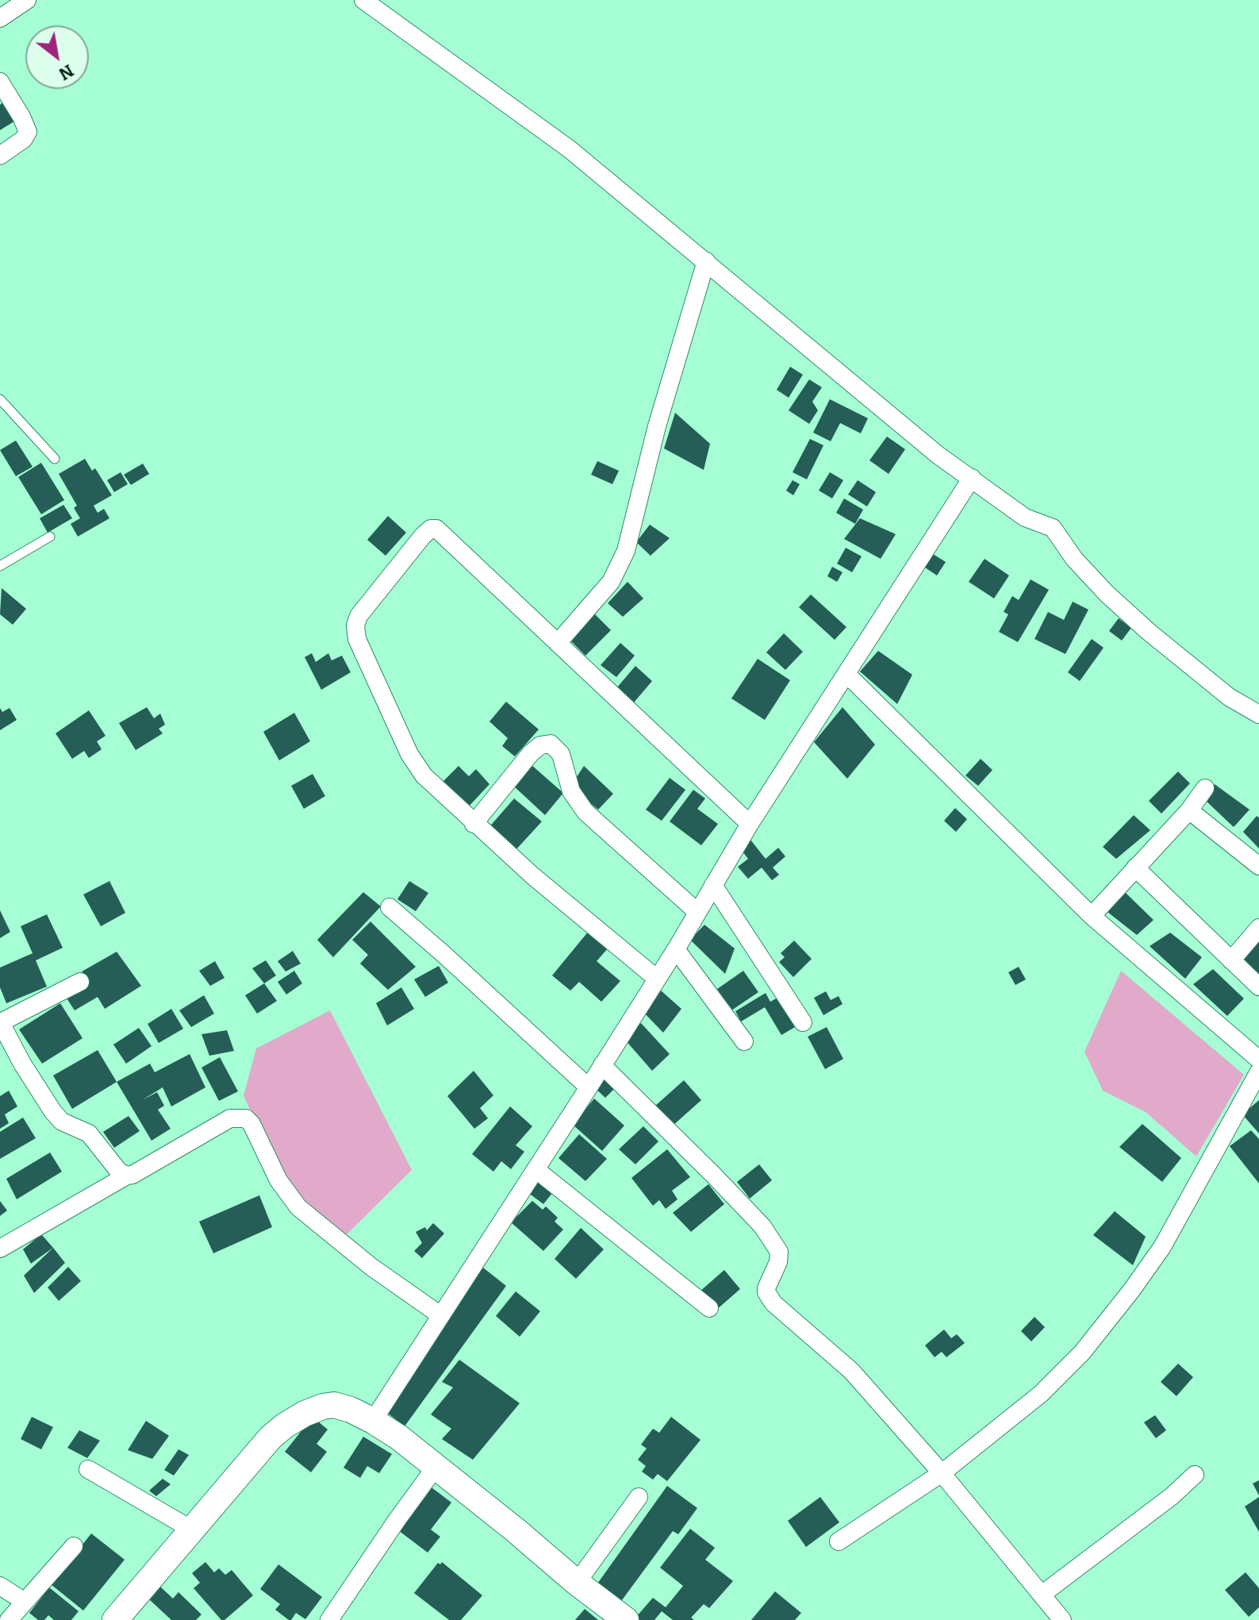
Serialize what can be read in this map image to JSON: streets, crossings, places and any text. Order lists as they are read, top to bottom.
{
  "north": "bottom right"
}
